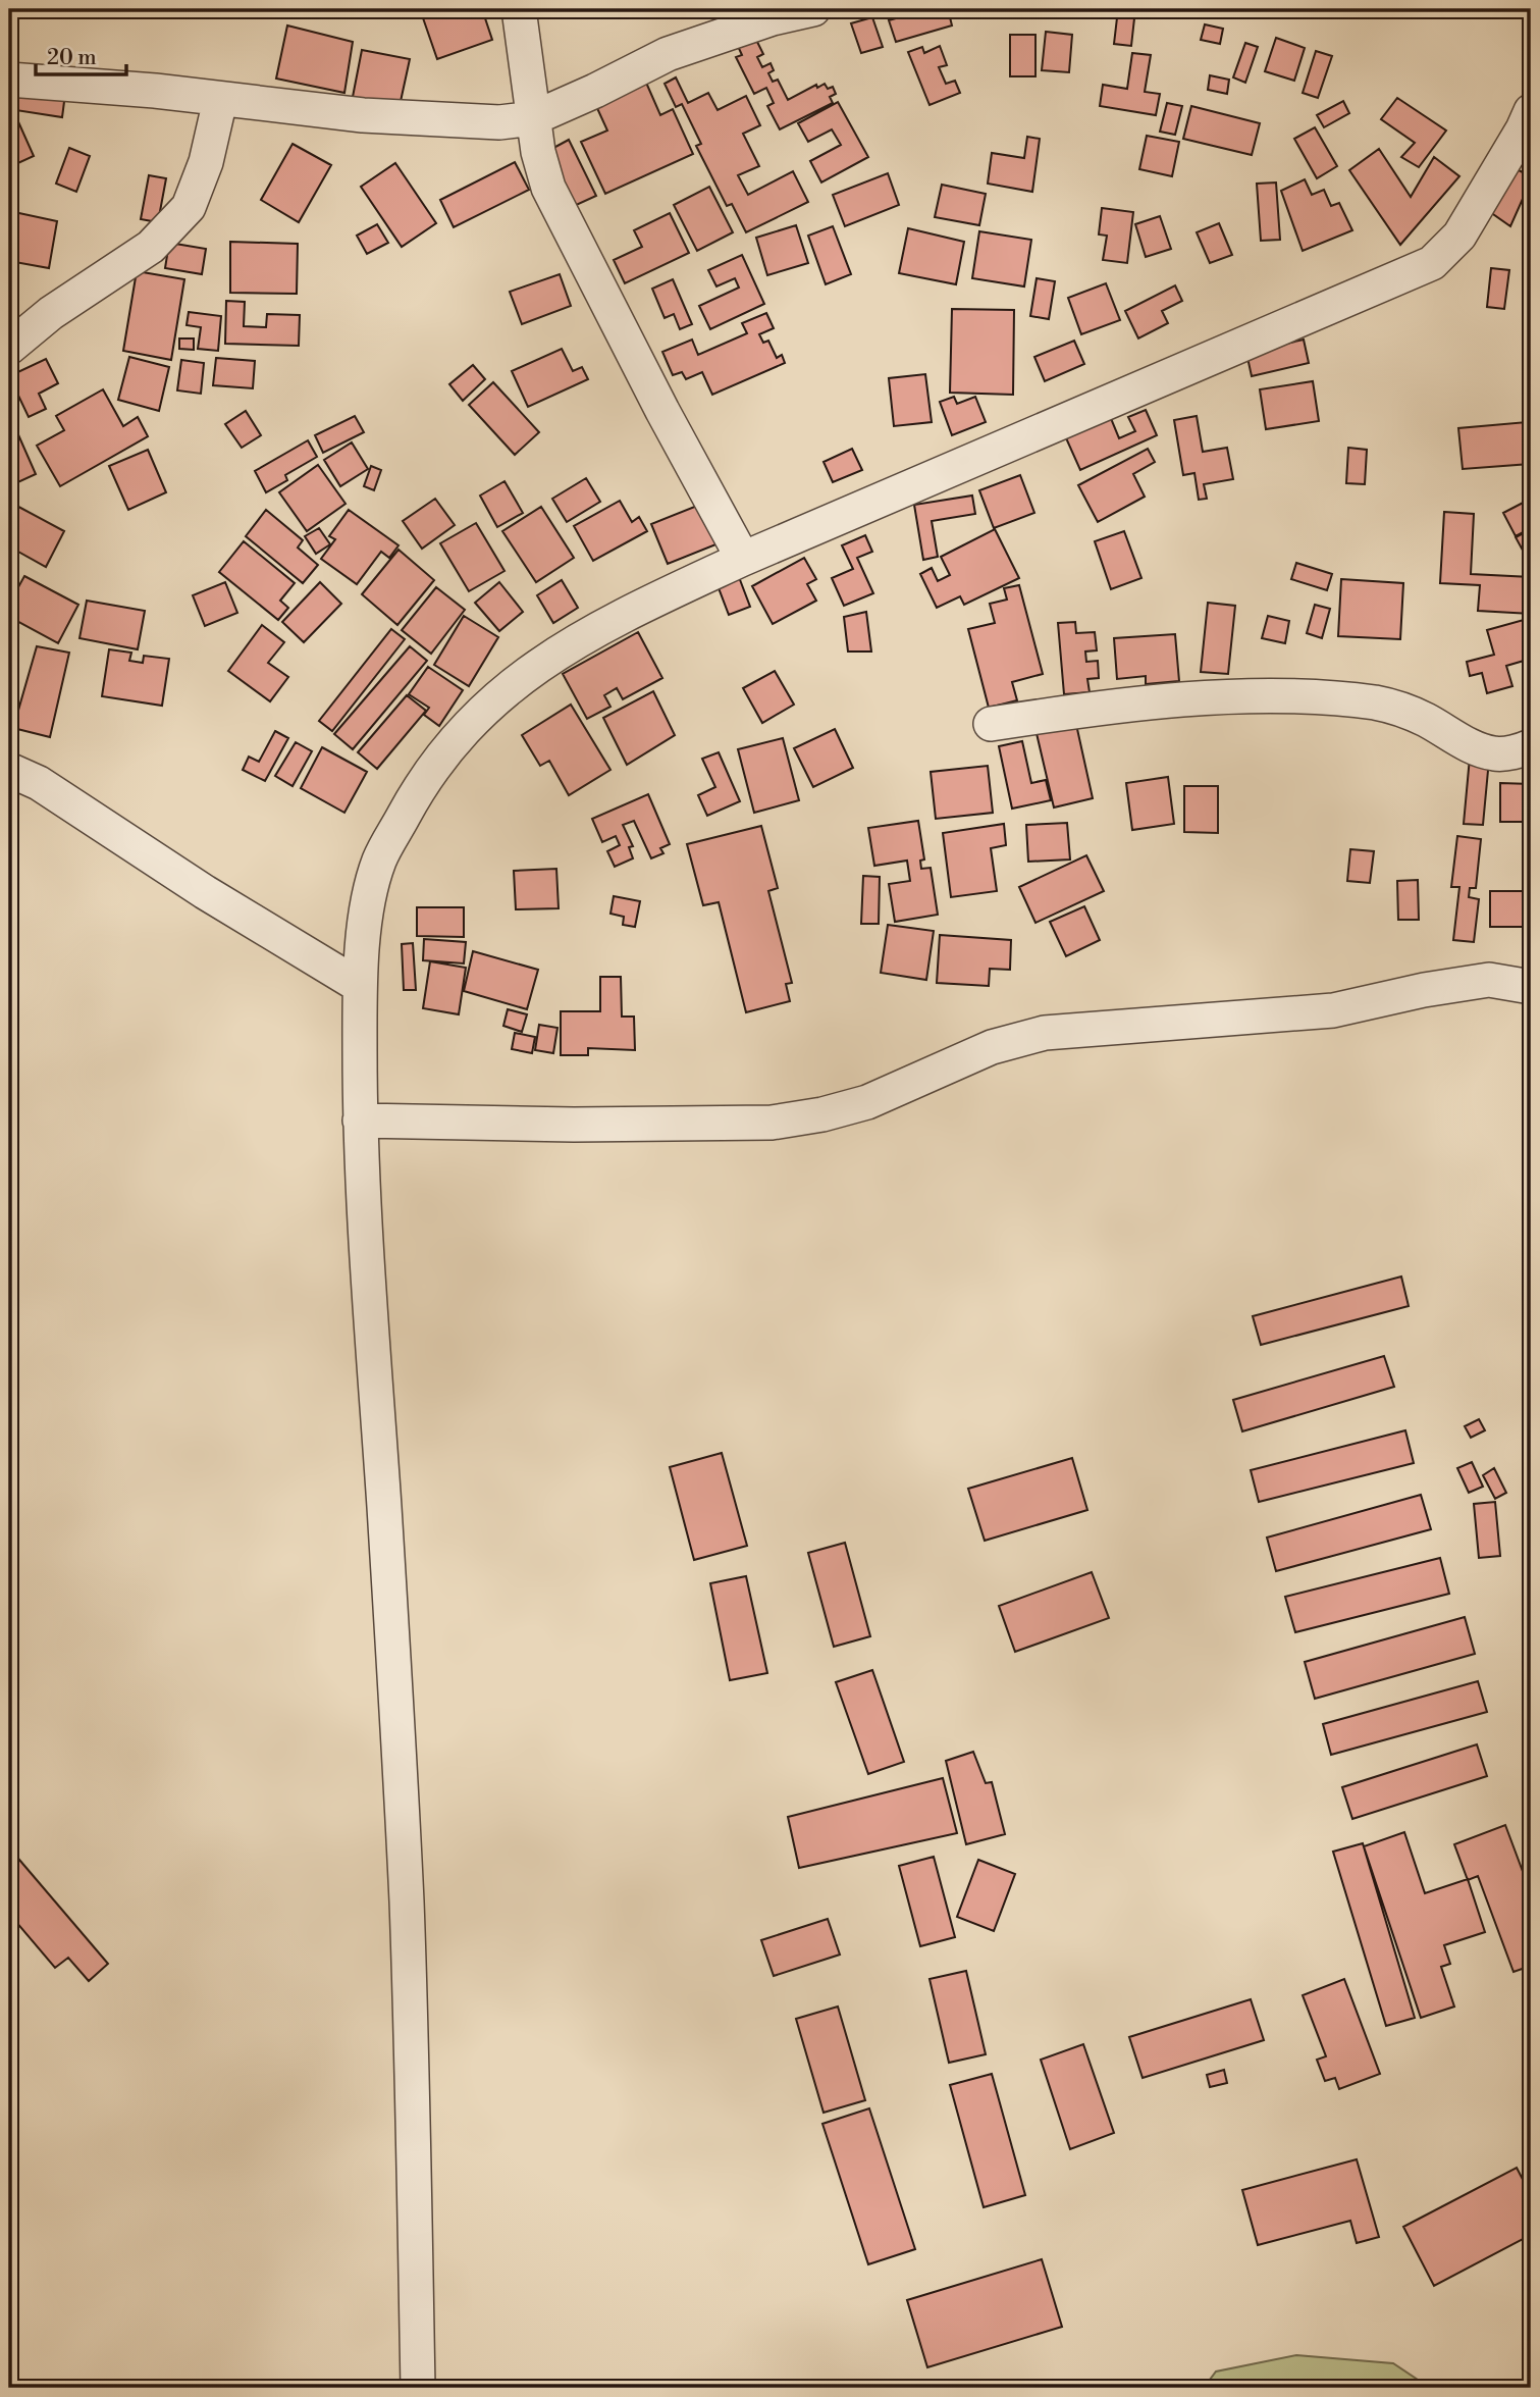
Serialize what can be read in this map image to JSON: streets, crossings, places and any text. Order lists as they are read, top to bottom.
{
  "scale_bar": "20 m"
}
